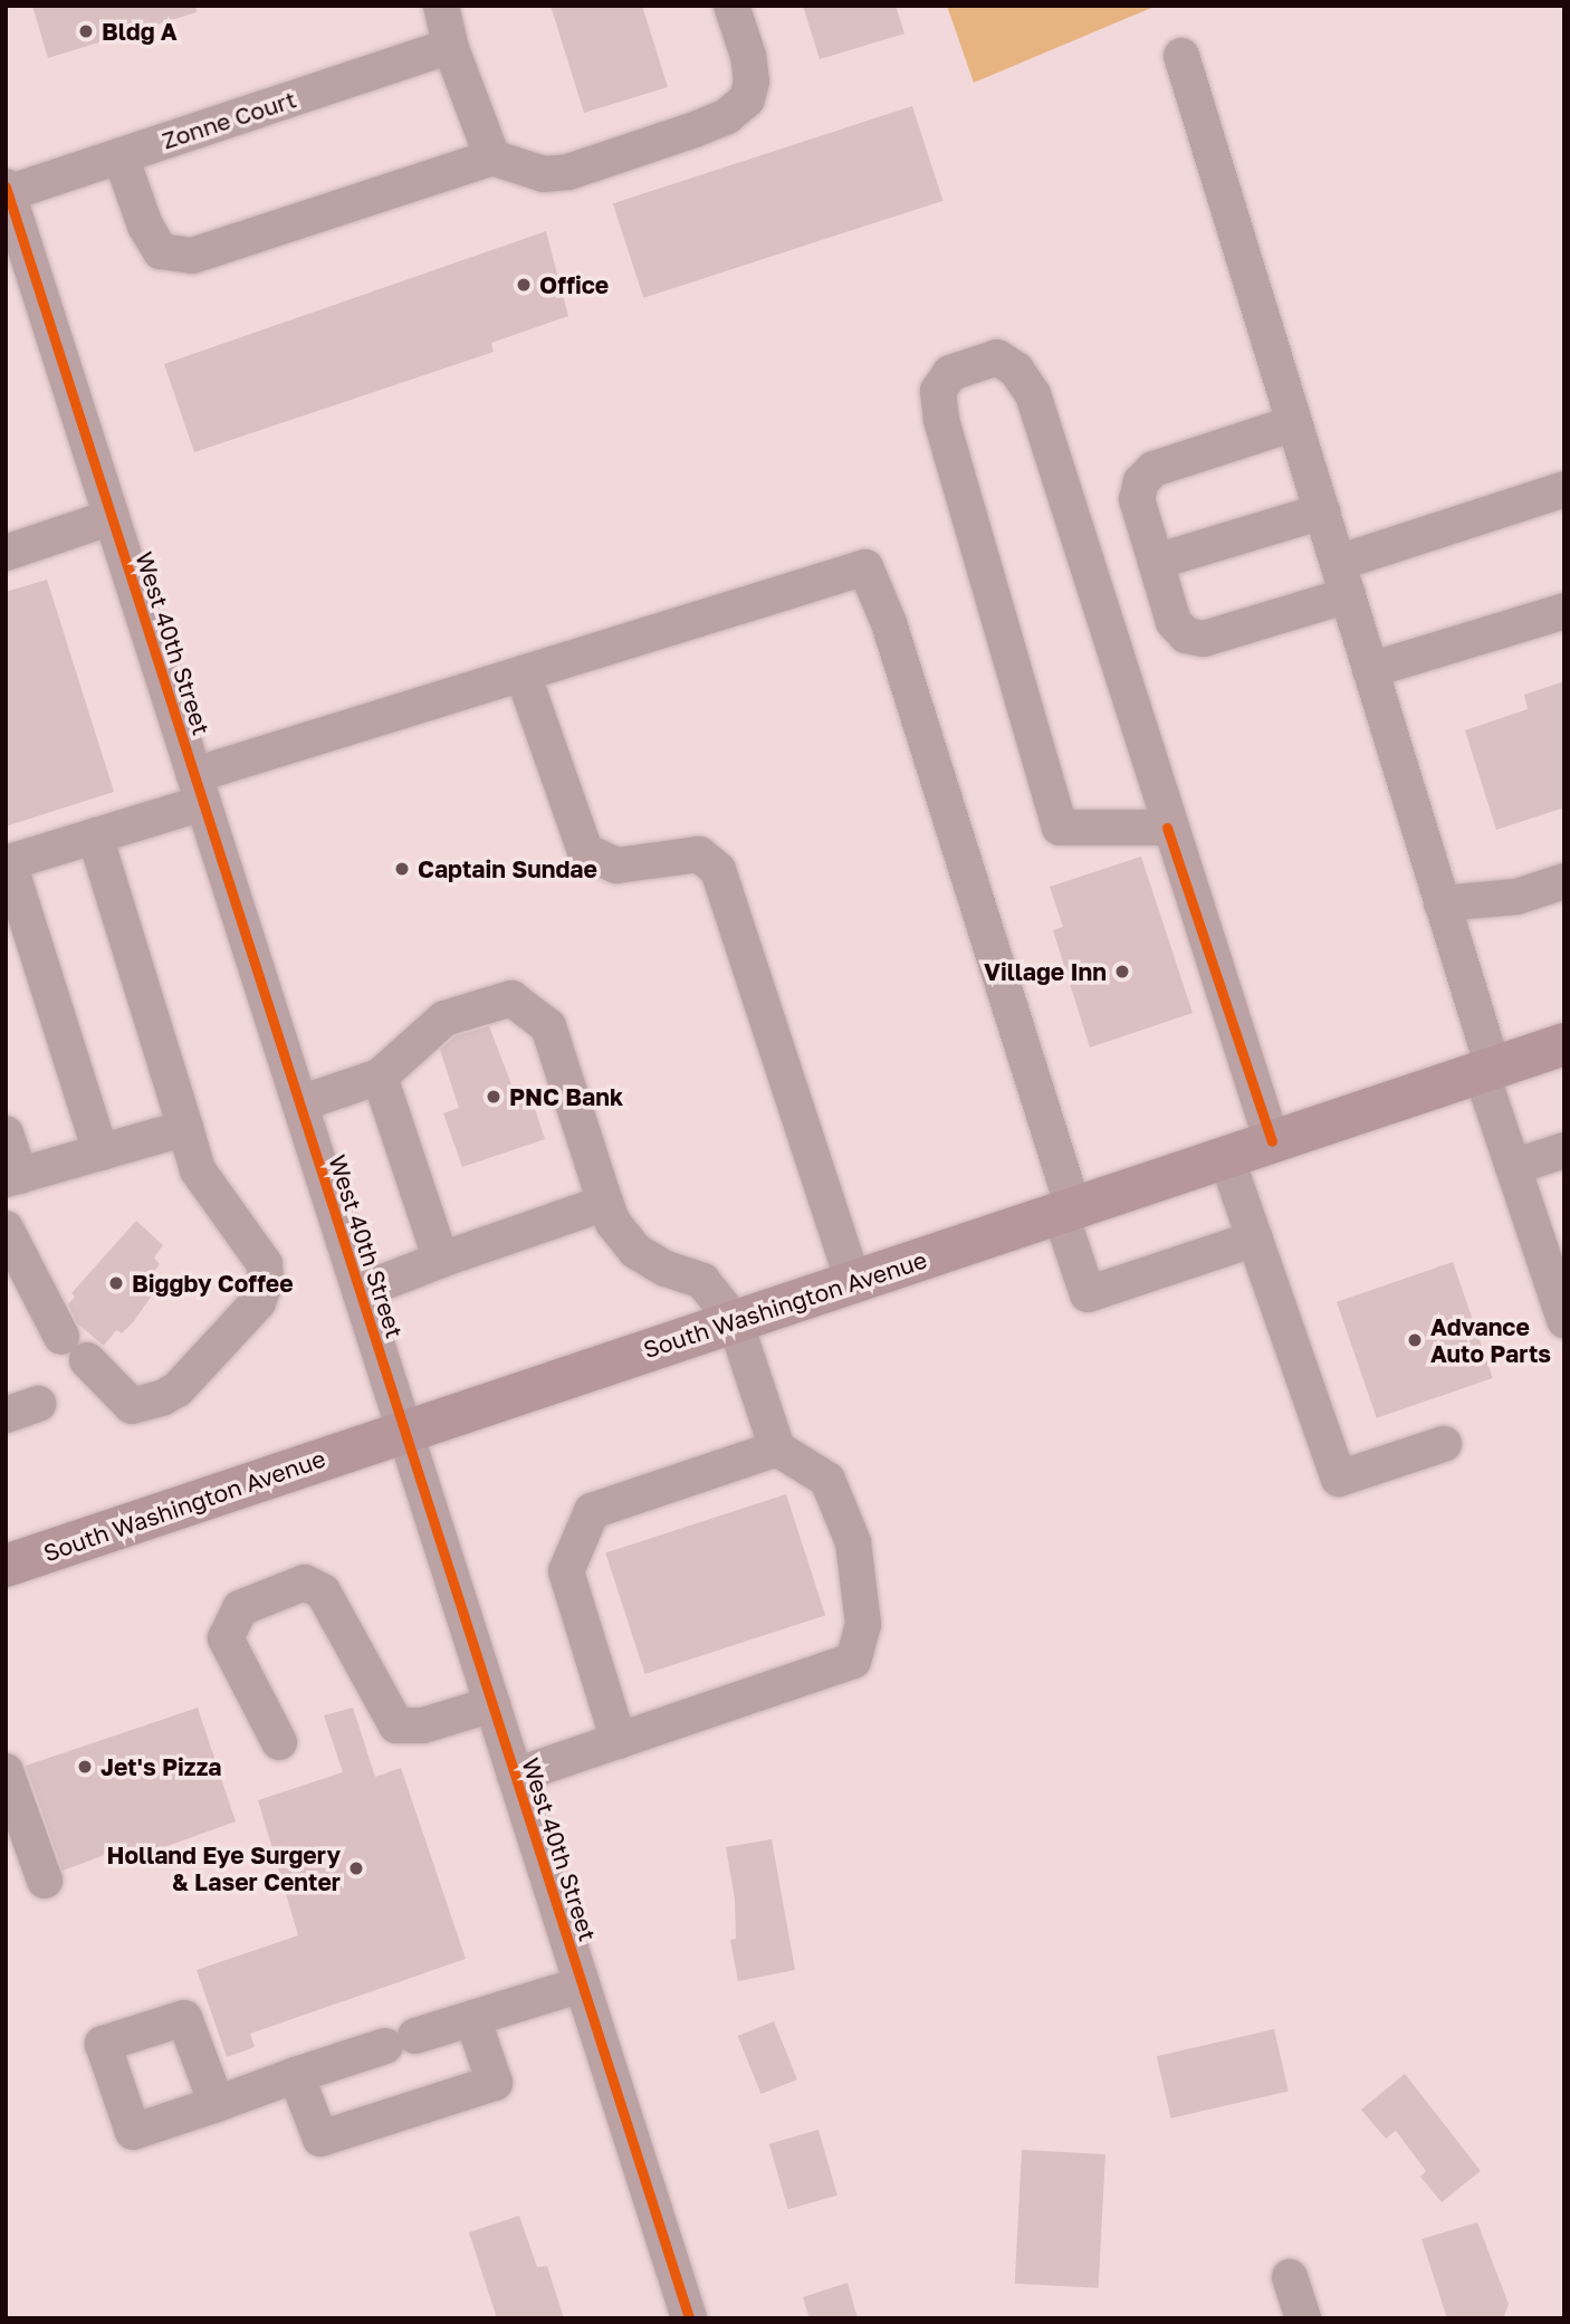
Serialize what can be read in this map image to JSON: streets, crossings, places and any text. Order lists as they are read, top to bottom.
{
  "streets": {
    "main road": ["South Washington Avenue"],
    "street": ["Zonne Court", "West 40th Street"]
  },
  "crossings": [
    ["Zonne Court", "West 40th Street"],
    ["West 40th Street", "South Washington Avenue"]
  ],
  "places": [
    "Bldg A",
    "Office",
    "Captain Sundae",
    "Village Inn",
    "PNC Bank",
    "Biggby Coffee",
    "Advance Auto Parts",
    "Jet's Pizza",
    "Holland Eye Surgery & Laser Center"
  ]
}
